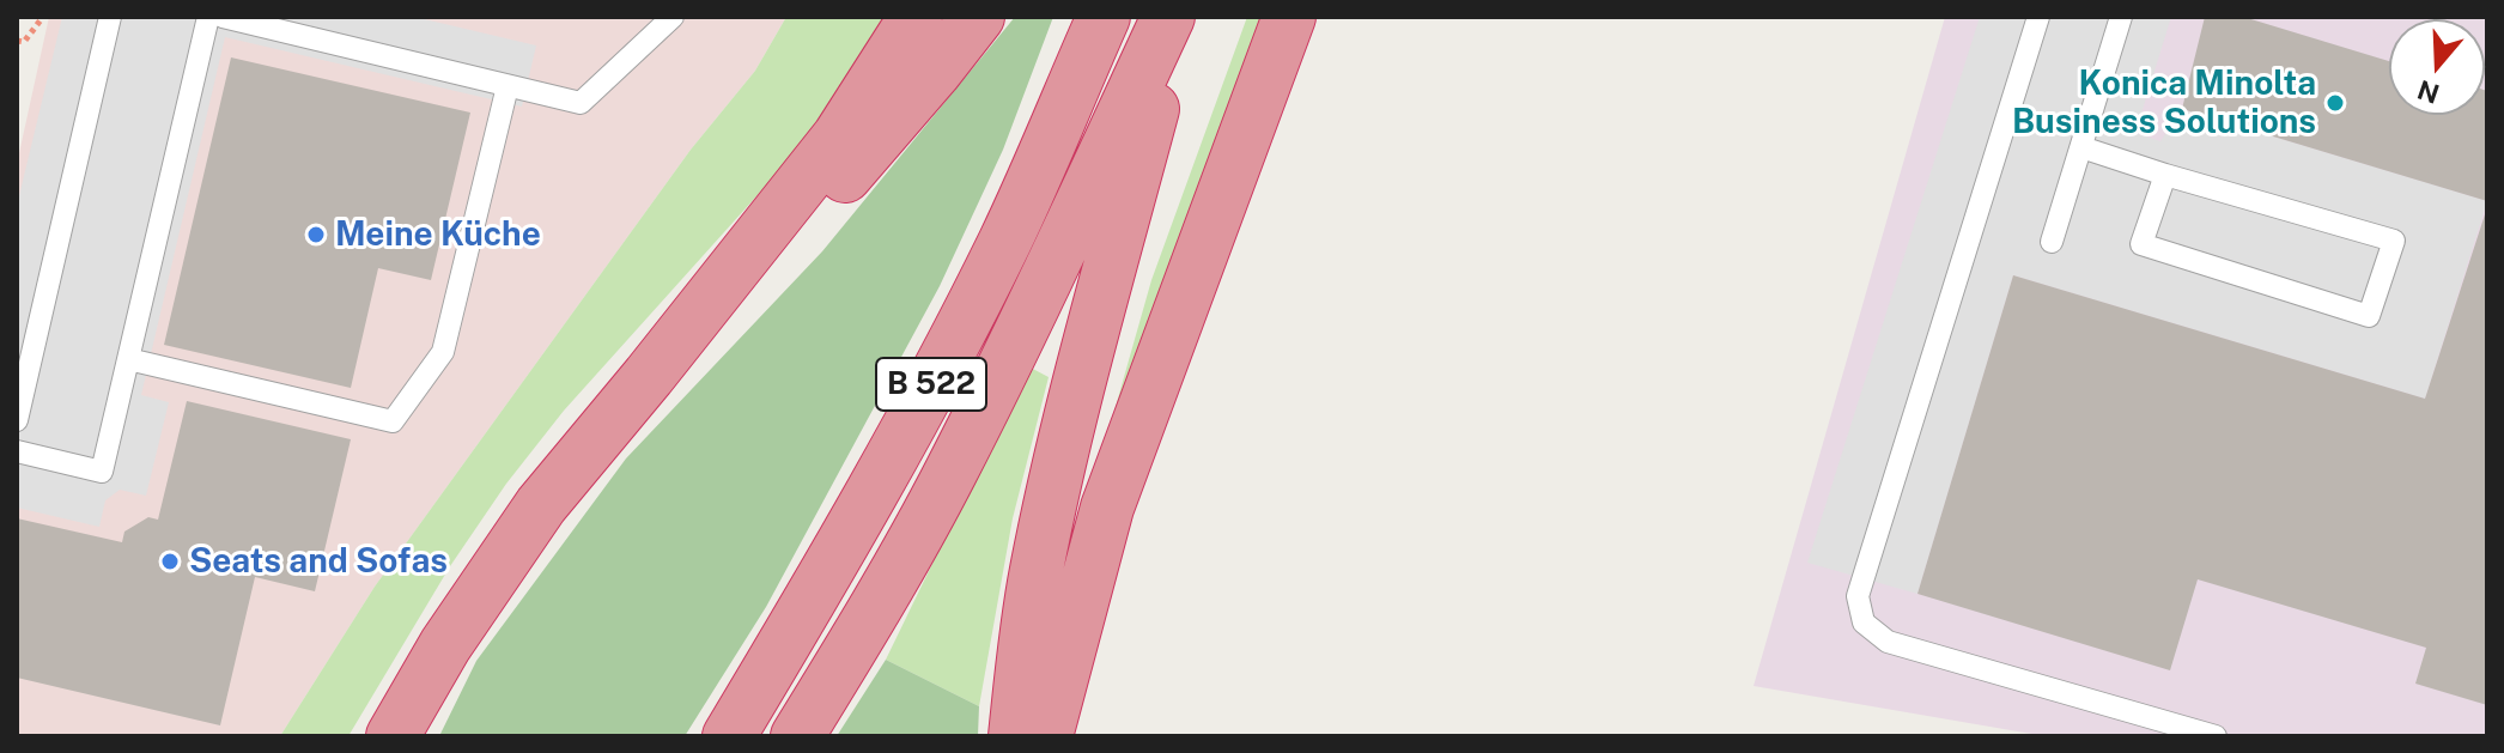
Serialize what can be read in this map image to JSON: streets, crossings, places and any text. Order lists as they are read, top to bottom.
{
  "streets": {
    "highway": ["B 522"]
  },
  "places": ["Konica Minolta Business Solutions", "Meine Küche", "Seats and Sofas"],
  "north": "bottom"
}
